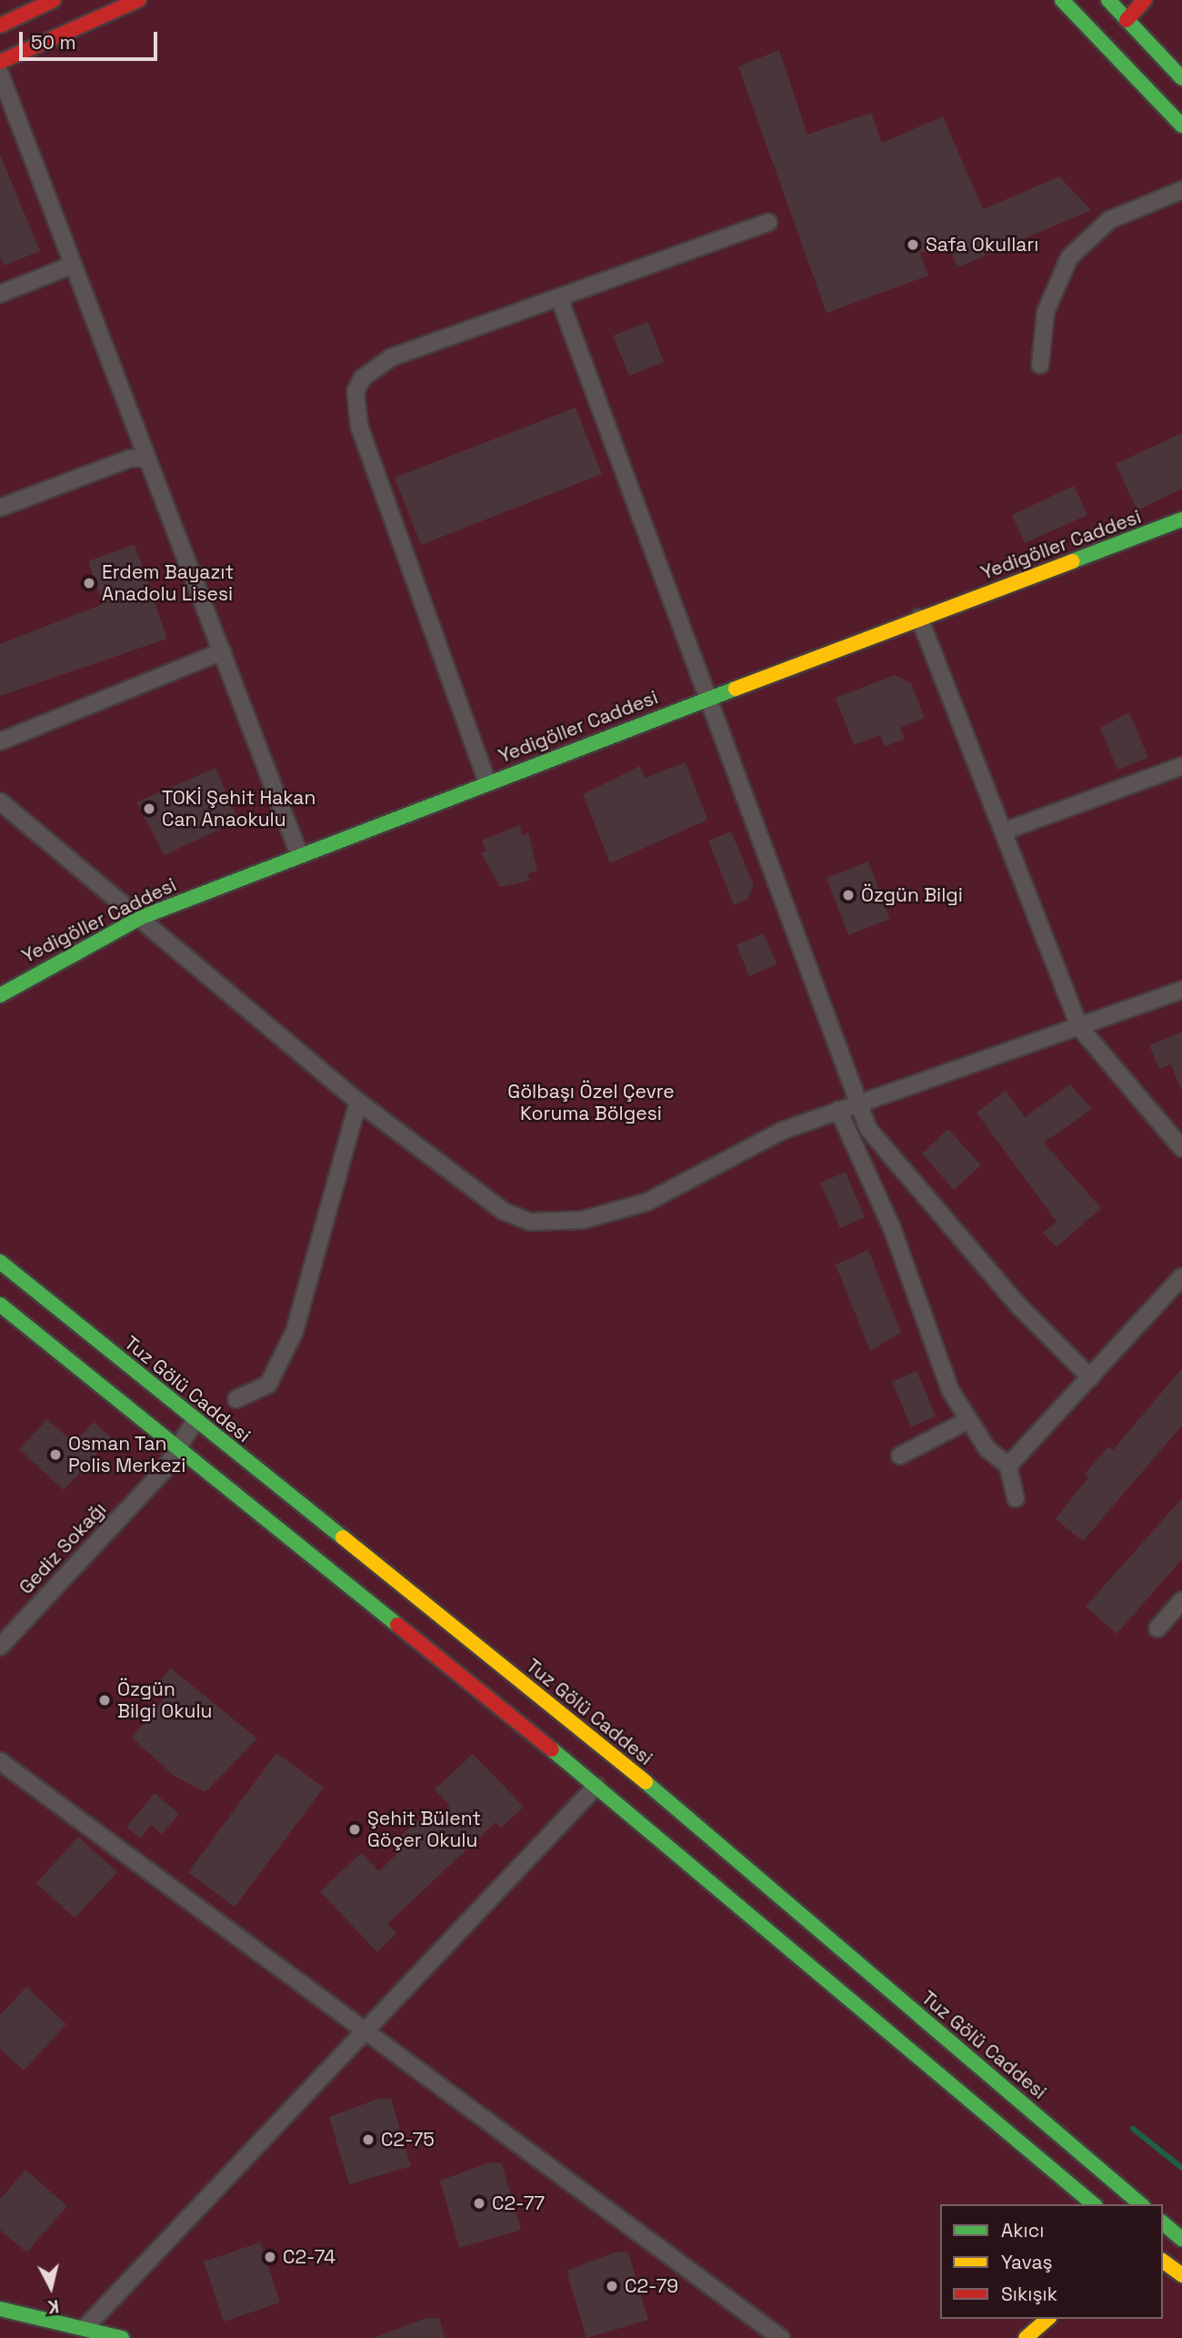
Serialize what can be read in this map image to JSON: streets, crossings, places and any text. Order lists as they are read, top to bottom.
{
  "streets": {
    "street": ["Yedigöller Caddesi", "Tuz Gölü Caddesi", "Gediz Sokağı"]
  },
  "crossings": [
    ["Tuz Gölü Caddesi", "Gediz Sokağı"]
  ],
  "parks": ["Gölbaşı Özel Çevre Koruma Bölgesi"],
  "places": [
    "Safa Okulları",
    "Erdem Bayazıt Anadolu Lisesi",
    "TOKİ Şehit Hakan Can Anaokulu",
    "Özgün Bilgi",
    "Osman Tan Polis Merkezi",
    "Özgün Bilgi Okulu",
    "Şehit Bülent Göçer Okulu",
    "C2-75",
    "C2-77",
    "C2-74",
    "C2-79"
  ],
  "legend": ["Akıcı", "Yavaş", "Sıkışık"],
  "scale_bar": "50 m",
  "north": "bottom"
}
